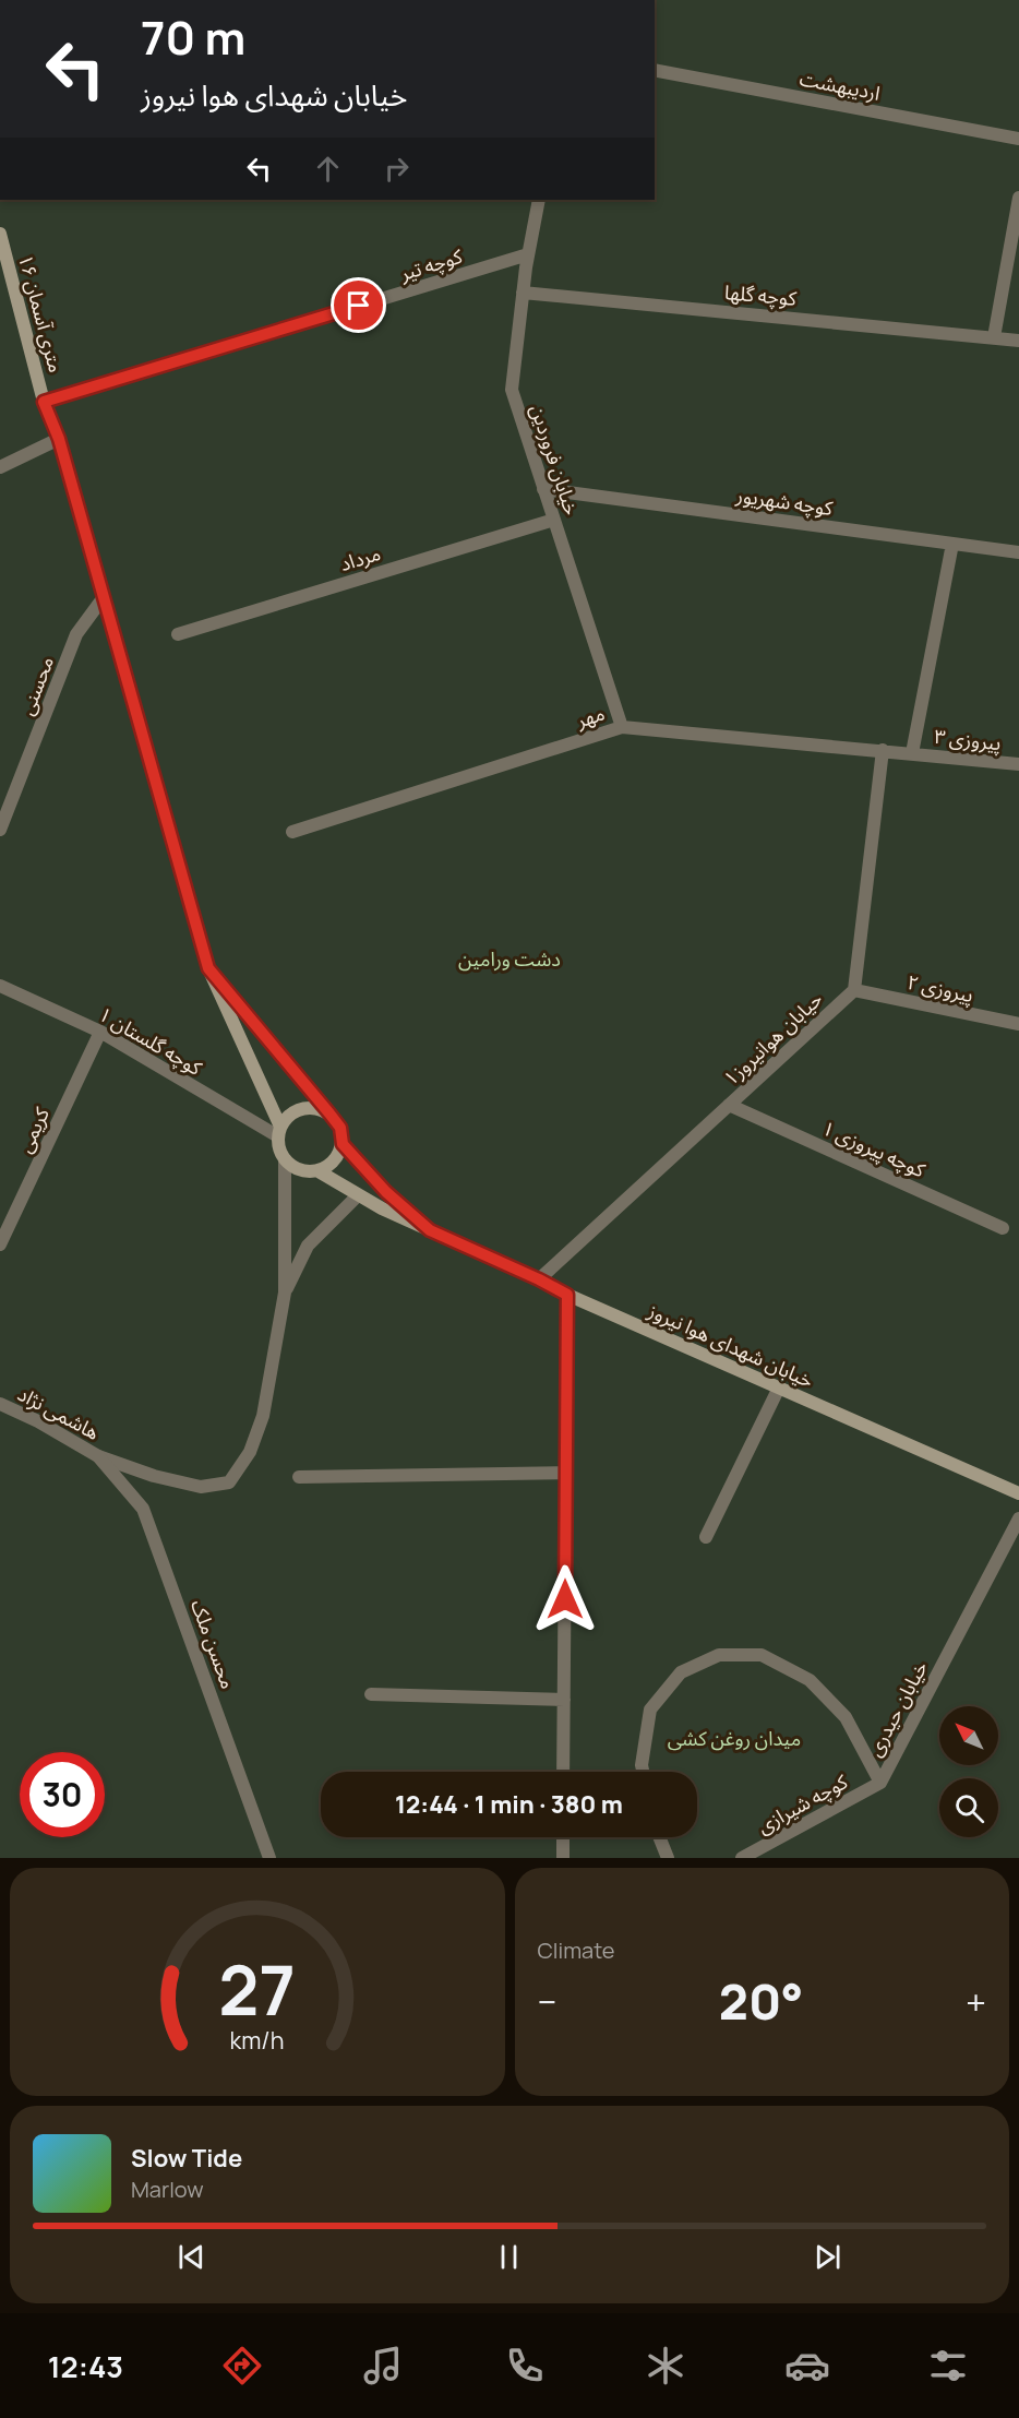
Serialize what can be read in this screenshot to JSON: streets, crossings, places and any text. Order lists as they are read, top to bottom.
{
  "streets": {
    "main road": ["۱۶ متری آسمان", "خیابان شهدای هوا نیروز"],
    "street": [
      "اردیبهشت",
      "کوچه تیر",
      "کوچه گلها",
      "خیابان فروردین",
      "کوچه شهریور",
      "مرداد",
      "محسنی",
      "مهر",
      "پیروزی ۳",
      "پیروزی ۲",
      "حیابان هوانیروز۱",
      "کوچه گلستان ۱",
      "کریمی",
      "کوچه پیروزی ۱",
      "هاشمی نژاد",
      "محسن ملک",
      "خیابان حیدری",
      "کوچه شیرازی"
    ]
  },
  "crossings": [
    ["کوچه تیر", "۱۶ متری آسمان"],
    ["کوچه تیر", "خیابان فروردین"],
    ["کوچه گلها", "خیابان فروردین"],
    ["۱۶ متری آسمان", "محسنی"],
    ["۱۶ متری آسمان", "کوچه گلستان ۱"],
    ["۱۶ متری آسمان", "خیابان شهدای هوا نیروز"],
    ["خیابان فروردین", "کوچه شهریور"],
    ["خیابان فروردین", "مرداد"],
    ["خیابان فروردین", "مهر"],
    ["مهر", "پیروزی ۳"],
    ["پیروزی ۲", "حیابان هوانیروز۱"],
    ["حیابان هوانیروز۱", "کوچه پیروزی ۱"],
    ["حیابان هوانیروز۱", "خیابان شهدای هوا نیروز"],
    ["کوچه گلستان ۱", "کریمی"],
    ["کوچه گلستان ۱", "خیابان شهدای هوا نیروز"],
    ["هاشمی نژاد", "محسن ملک"],
    ["خیابان حیدری", "کوچه شیرازی"]
  ],
  "parks": ["دشت ورامین", "میدان روغن کشی"],
  "north": "top left",
  "page": {
    "turn": ["70 m", "خیابان شهدای هوا نیروز"],
    "limit": "30",
    "trip": "12:44 · 1 min · 380 m",
    "tile": "Climate",
    "heat": ["−", "20°", "+"],
    "song": ["Slow Tide", "Marlow"],
    "tabs": "12:43",
    "gauge": ["27", "km/h"]
  }
}
